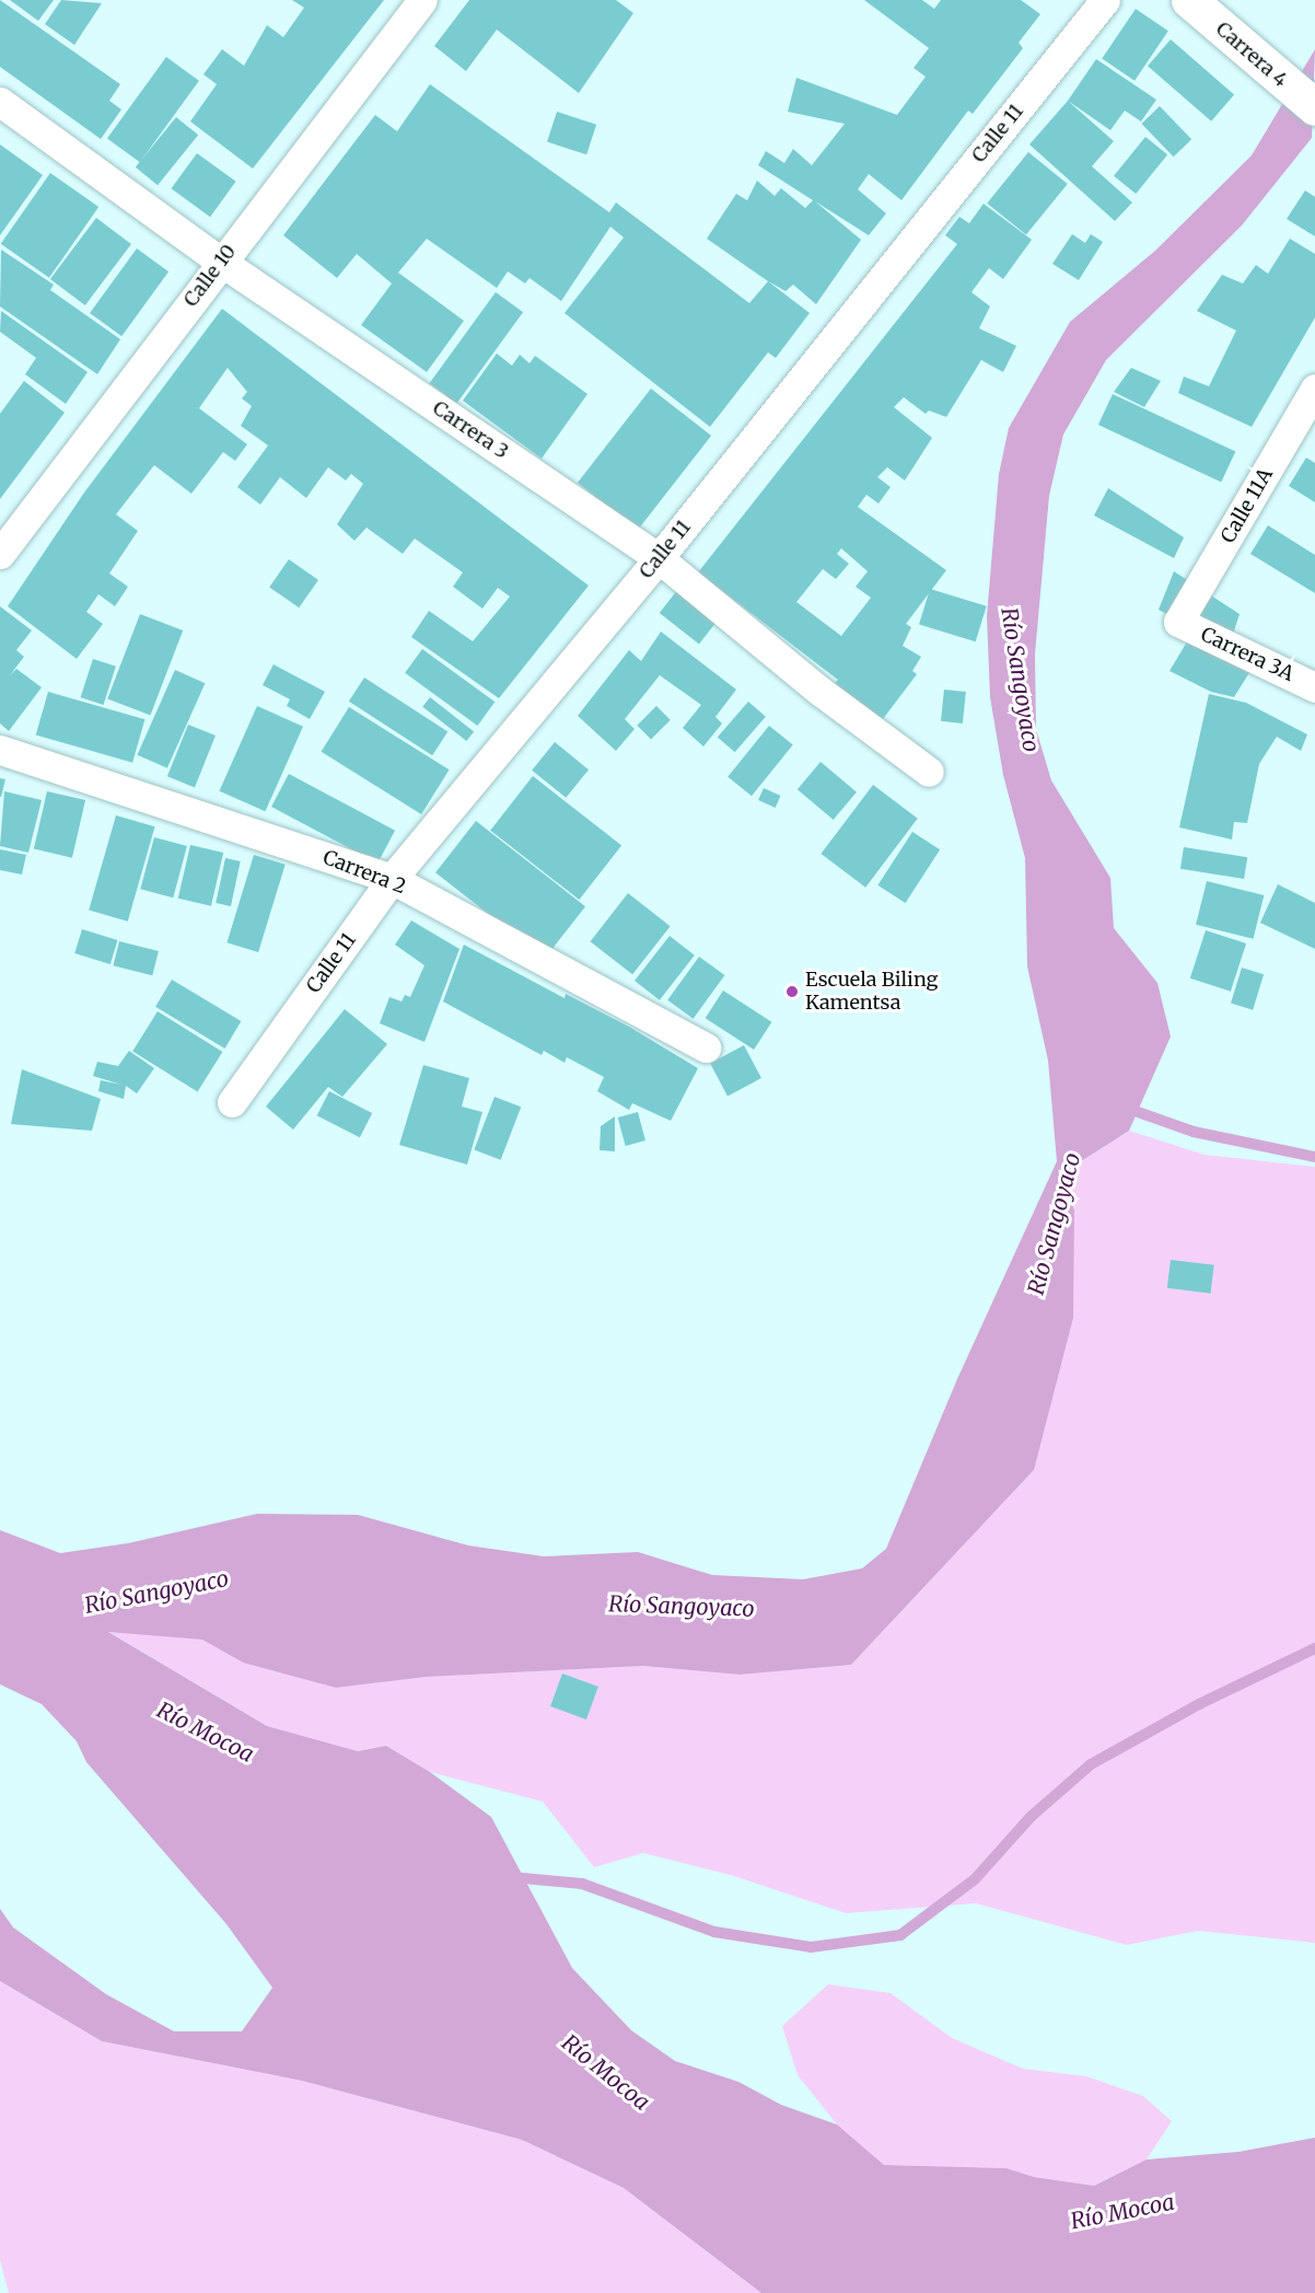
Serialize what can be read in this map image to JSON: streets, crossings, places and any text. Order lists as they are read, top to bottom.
{
  "streets": {
    "street": [
      "Carrera 4",
      "Calle 11",
      "Calle 10",
      "Carrera 3",
      "Calle 11A",
      "Carrera 3A",
      "Carrera 2"
    ]
  },
  "crossings": [
    ["Calle 11", "Carrera 3"],
    ["Calle 11", "Carrera 2"],
    ["Calle 10", "Carrera 3"],
    ["Calle 11A", "Carrera 3A"]
  ],
  "water": ["Río Sangoyaco", "Río Mocoa"],
  "places": ["Escuela Biling Kamentsa"]
}
